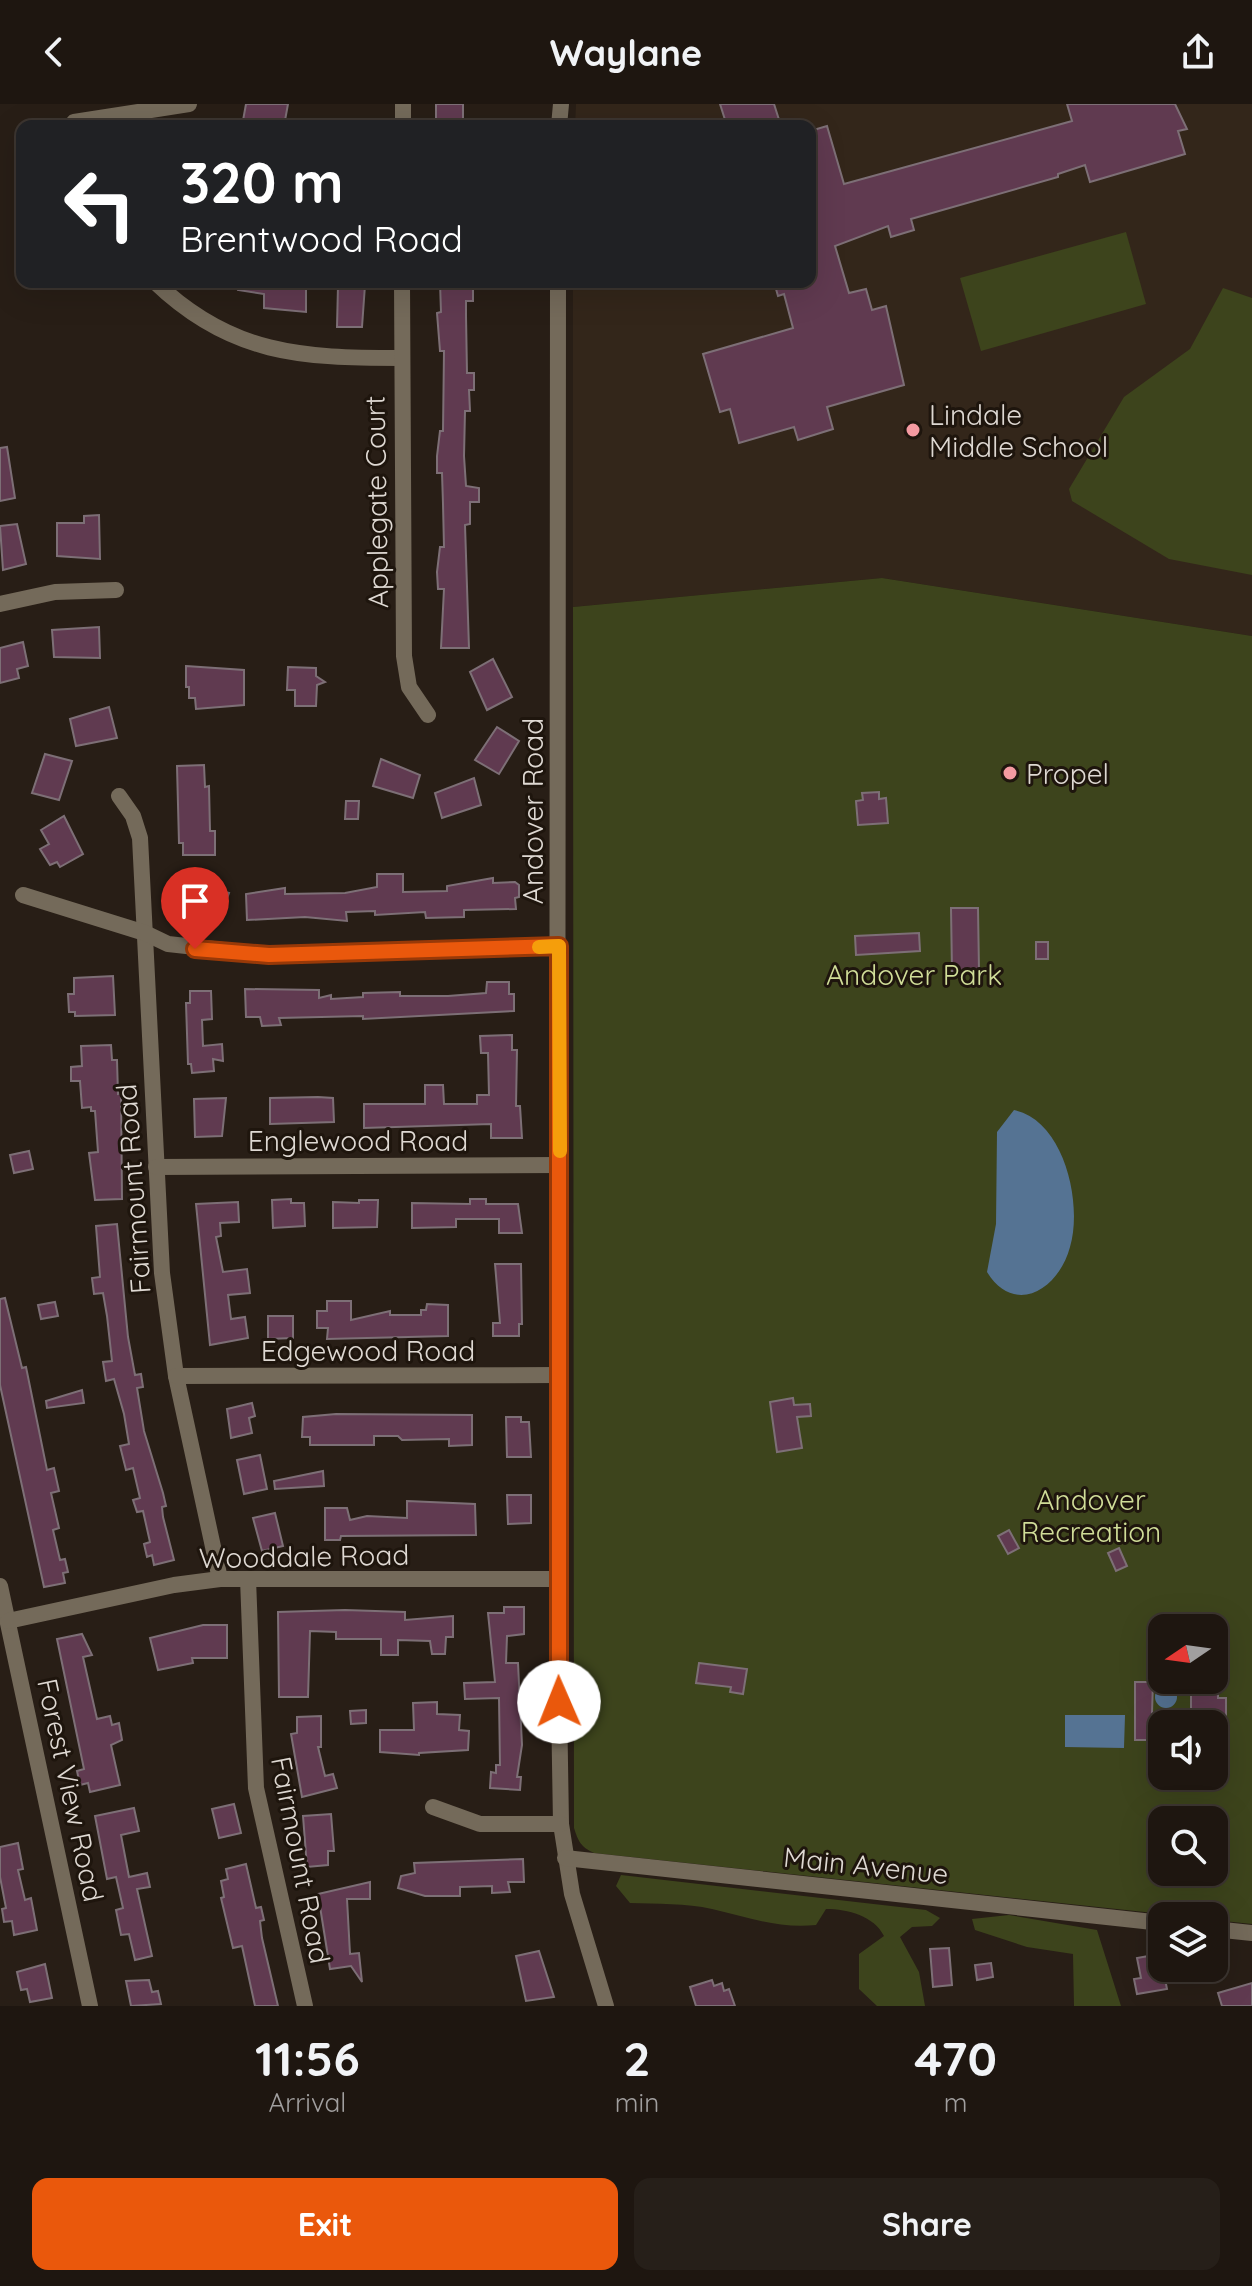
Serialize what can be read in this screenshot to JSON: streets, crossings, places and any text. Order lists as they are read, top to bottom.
{
  "streets": {
    "street": [
      "Applegate Court",
      "Andover Road",
      "Englewood Road",
      "Fairmount Road",
      "Edgewood Road",
      "Wooddale Road",
      "Forest View Road",
      "Main Avenue"
    ]
  },
  "crossings": [
    ["Andover Road", "Englewood Road"],
    ["Andover Road", "Edgewood Road"],
    ["Andover Road", "Wooddale Road"],
    ["Andover Road", "Main Avenue"],
    ["Englewood Road", "Fairmount Road"],
    ["Fairmount Road", "Edgewood Road"],
    ["Fairmount Road", "Wooddale Road"],
    ["Wooddale Road", "Forest View Road"]
  ],
  "parks": ["Andover Park", "Andover Recreation"],
  "places": ["Lindale Middle School", "Propel"],
  "north": "left",
  "page": {
    "header": "Waylane",
    "turn": ["320 m", "Brentwood Road"],
    "eta": [
      "11:56",
      "Arrival",
      "2",
      "min",
      "470",
      "m"
    ],
    "buttons": ["Exit", "Share"]
  }
}
